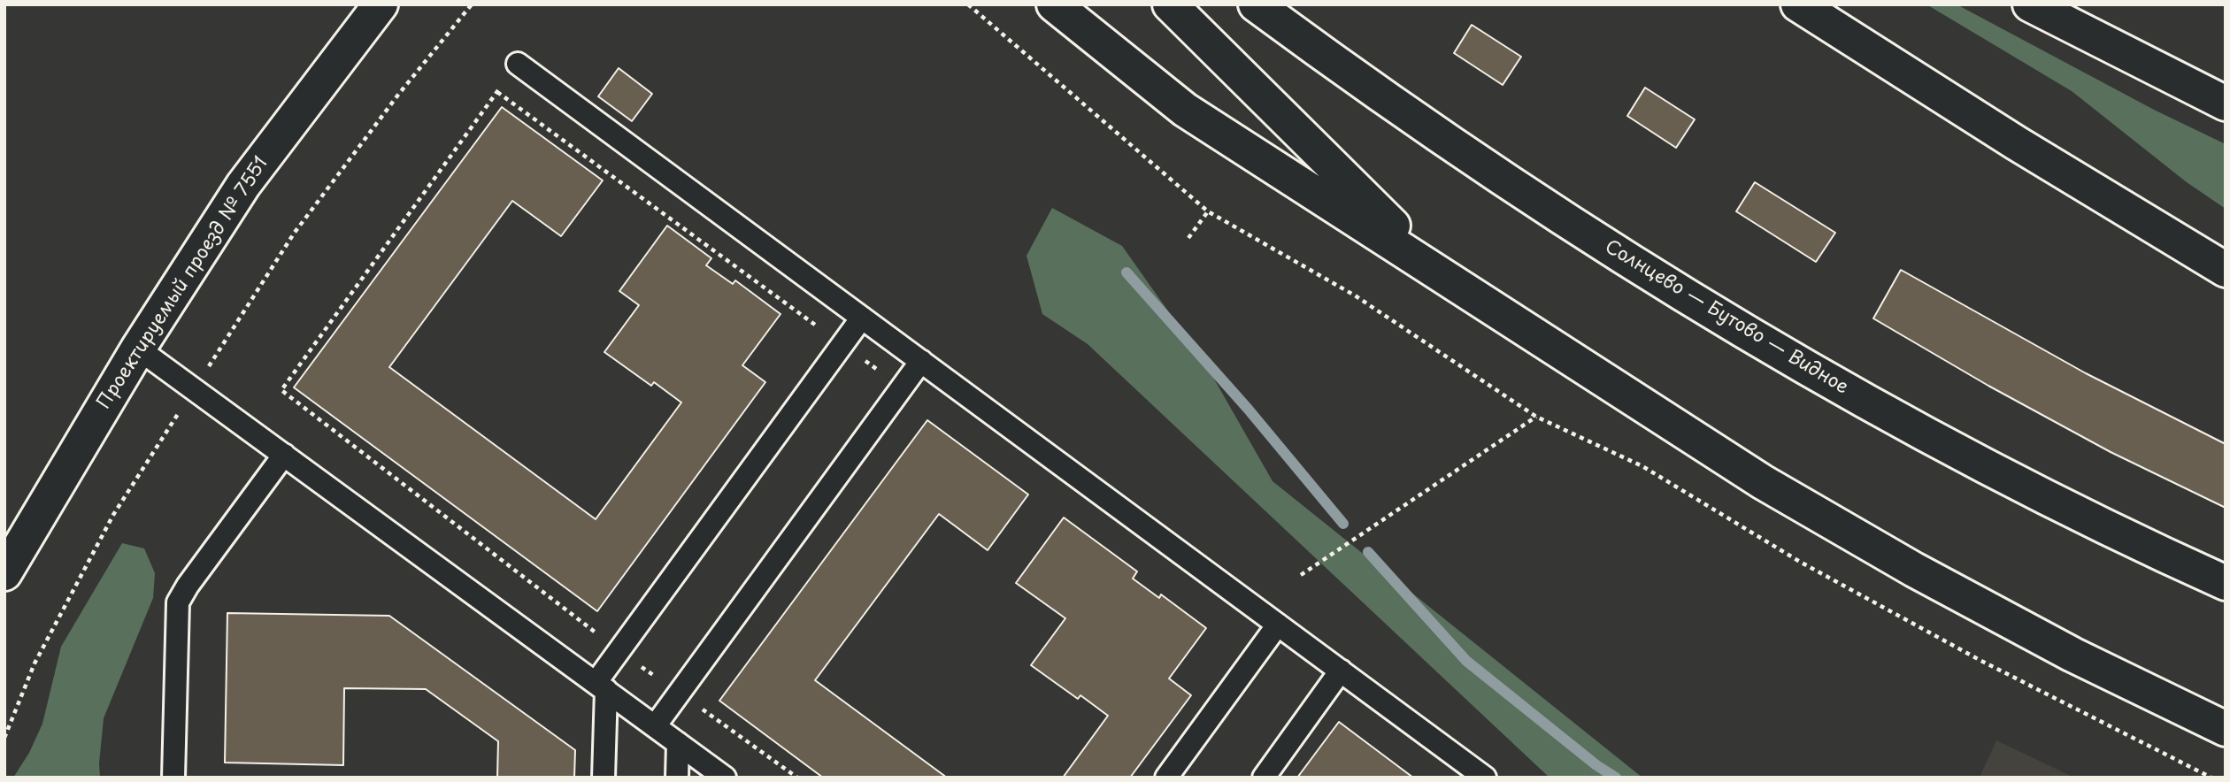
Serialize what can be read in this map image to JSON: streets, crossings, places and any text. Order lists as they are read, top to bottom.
{
  "streets": {
    "main road": ["Проектируемый проезд № 7551", "Солнцево — Бутово — Видное"]
  }
}
